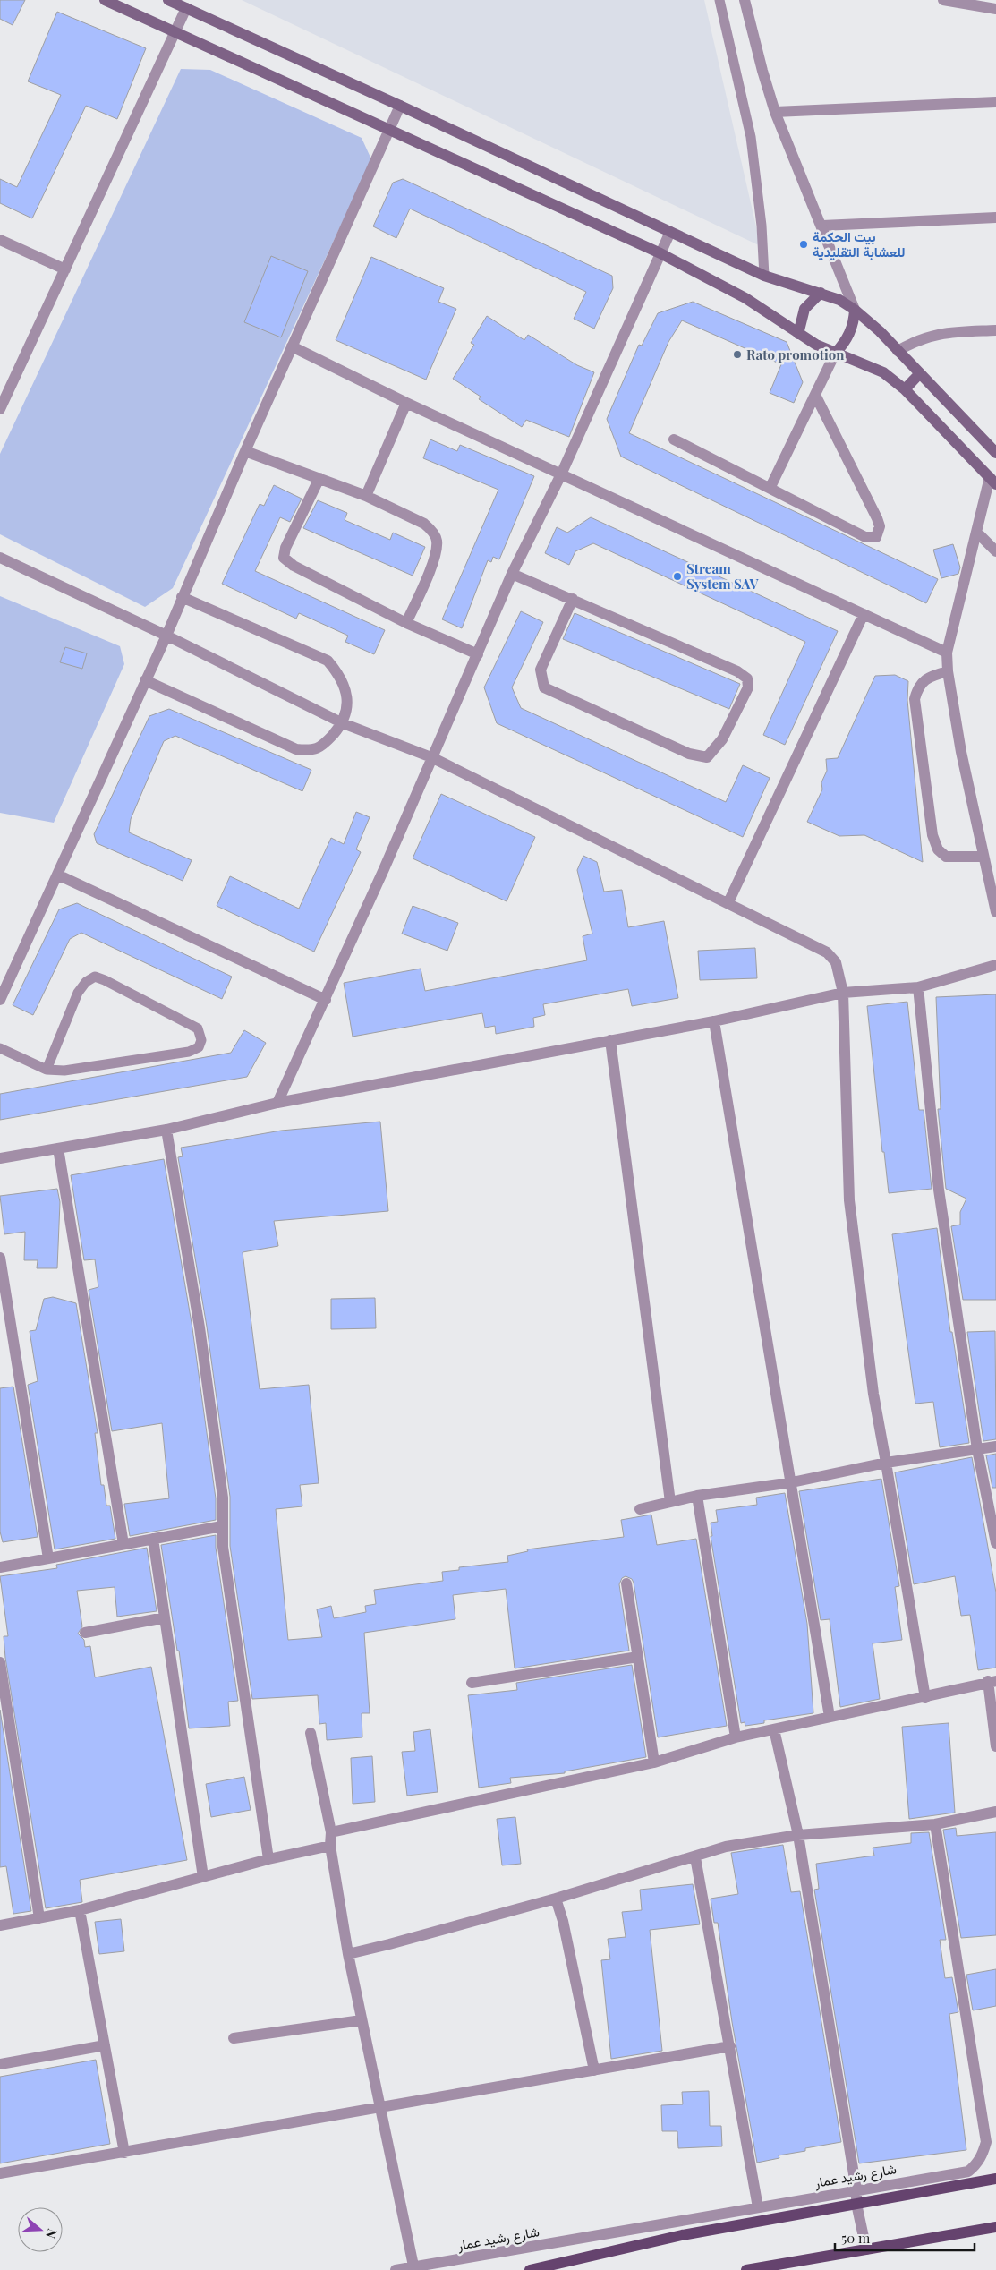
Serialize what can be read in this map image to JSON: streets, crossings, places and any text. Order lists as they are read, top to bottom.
{
  "streets": {
    "street": ["شارع رشيد عمار"]
  },
  "places": ["بيت الحكمة للعشابة التقليدية", "Rato promotion", "Stream System SAV"],
  "scale_bar": "50 m",
  "north": "right"
}
